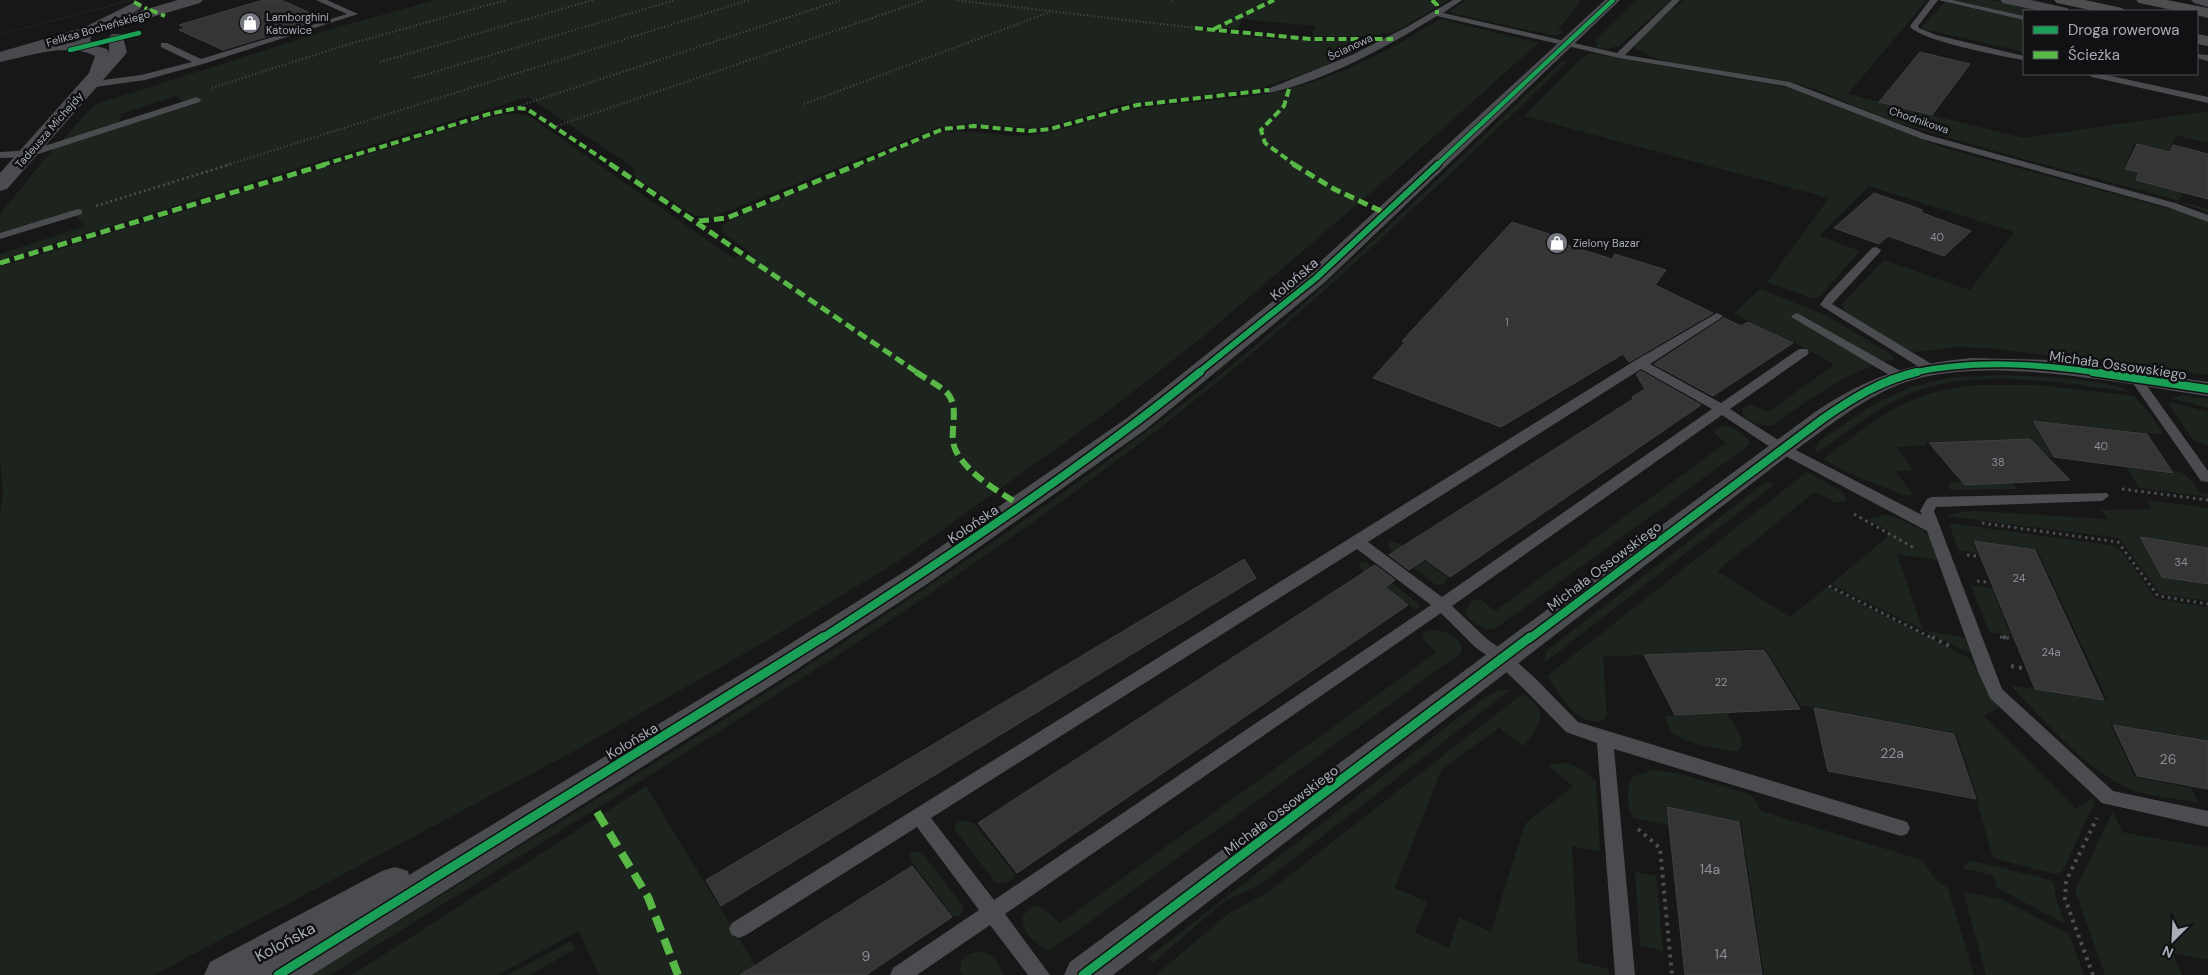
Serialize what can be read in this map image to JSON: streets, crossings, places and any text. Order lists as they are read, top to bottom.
{
  "streets": {
    "main road": ["Feliksa Bocheńskiego"],
    "street": ["Tadeusza Michejdy", "Kolońska", "Michała Ossowskiego"],
    "lane": ["Ścianowa", "Chodnikowa"]
  },
  "crossings": [
    ["Chodnikowa", "Kolońska"]
  ],
  "places": {
    "shop": ["Lamborghini Katowice", "Zielony Bazar"]
  },
  "house_numbers": [
    "40",
    "1",
    "40",
    "38",
    "34",
    "24",
    "24a",
    "22",
    "22a",
    "26",
    "14a",
    "14",
    "9"
  ],
  "legend": ["Droga rowerowa", "Ścieżka"],
  "north": "bottom left"
}
